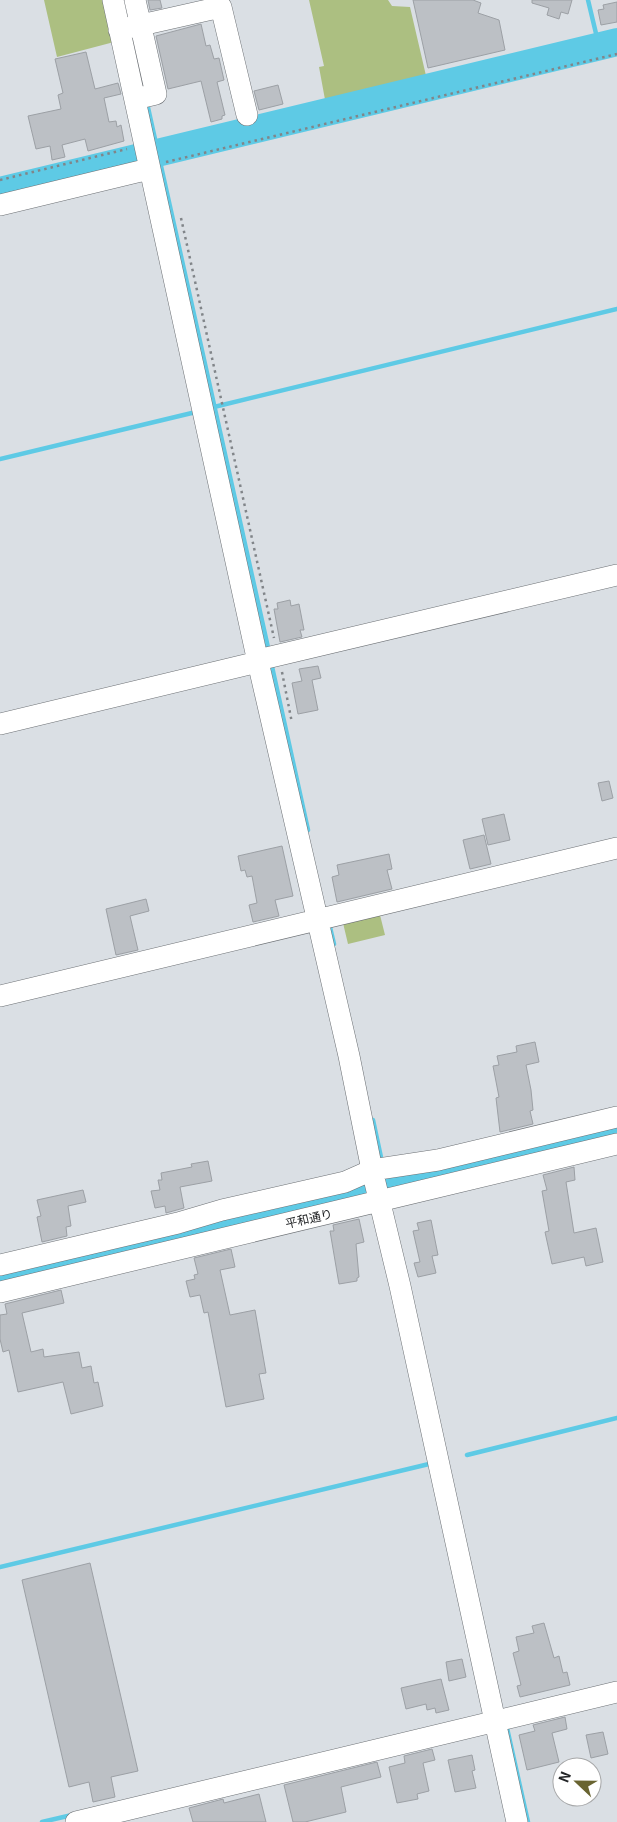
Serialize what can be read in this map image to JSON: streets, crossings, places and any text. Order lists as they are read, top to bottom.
{
  "streets": {
    "street": ["平和通り"]
  },
  "north": "left"
}
